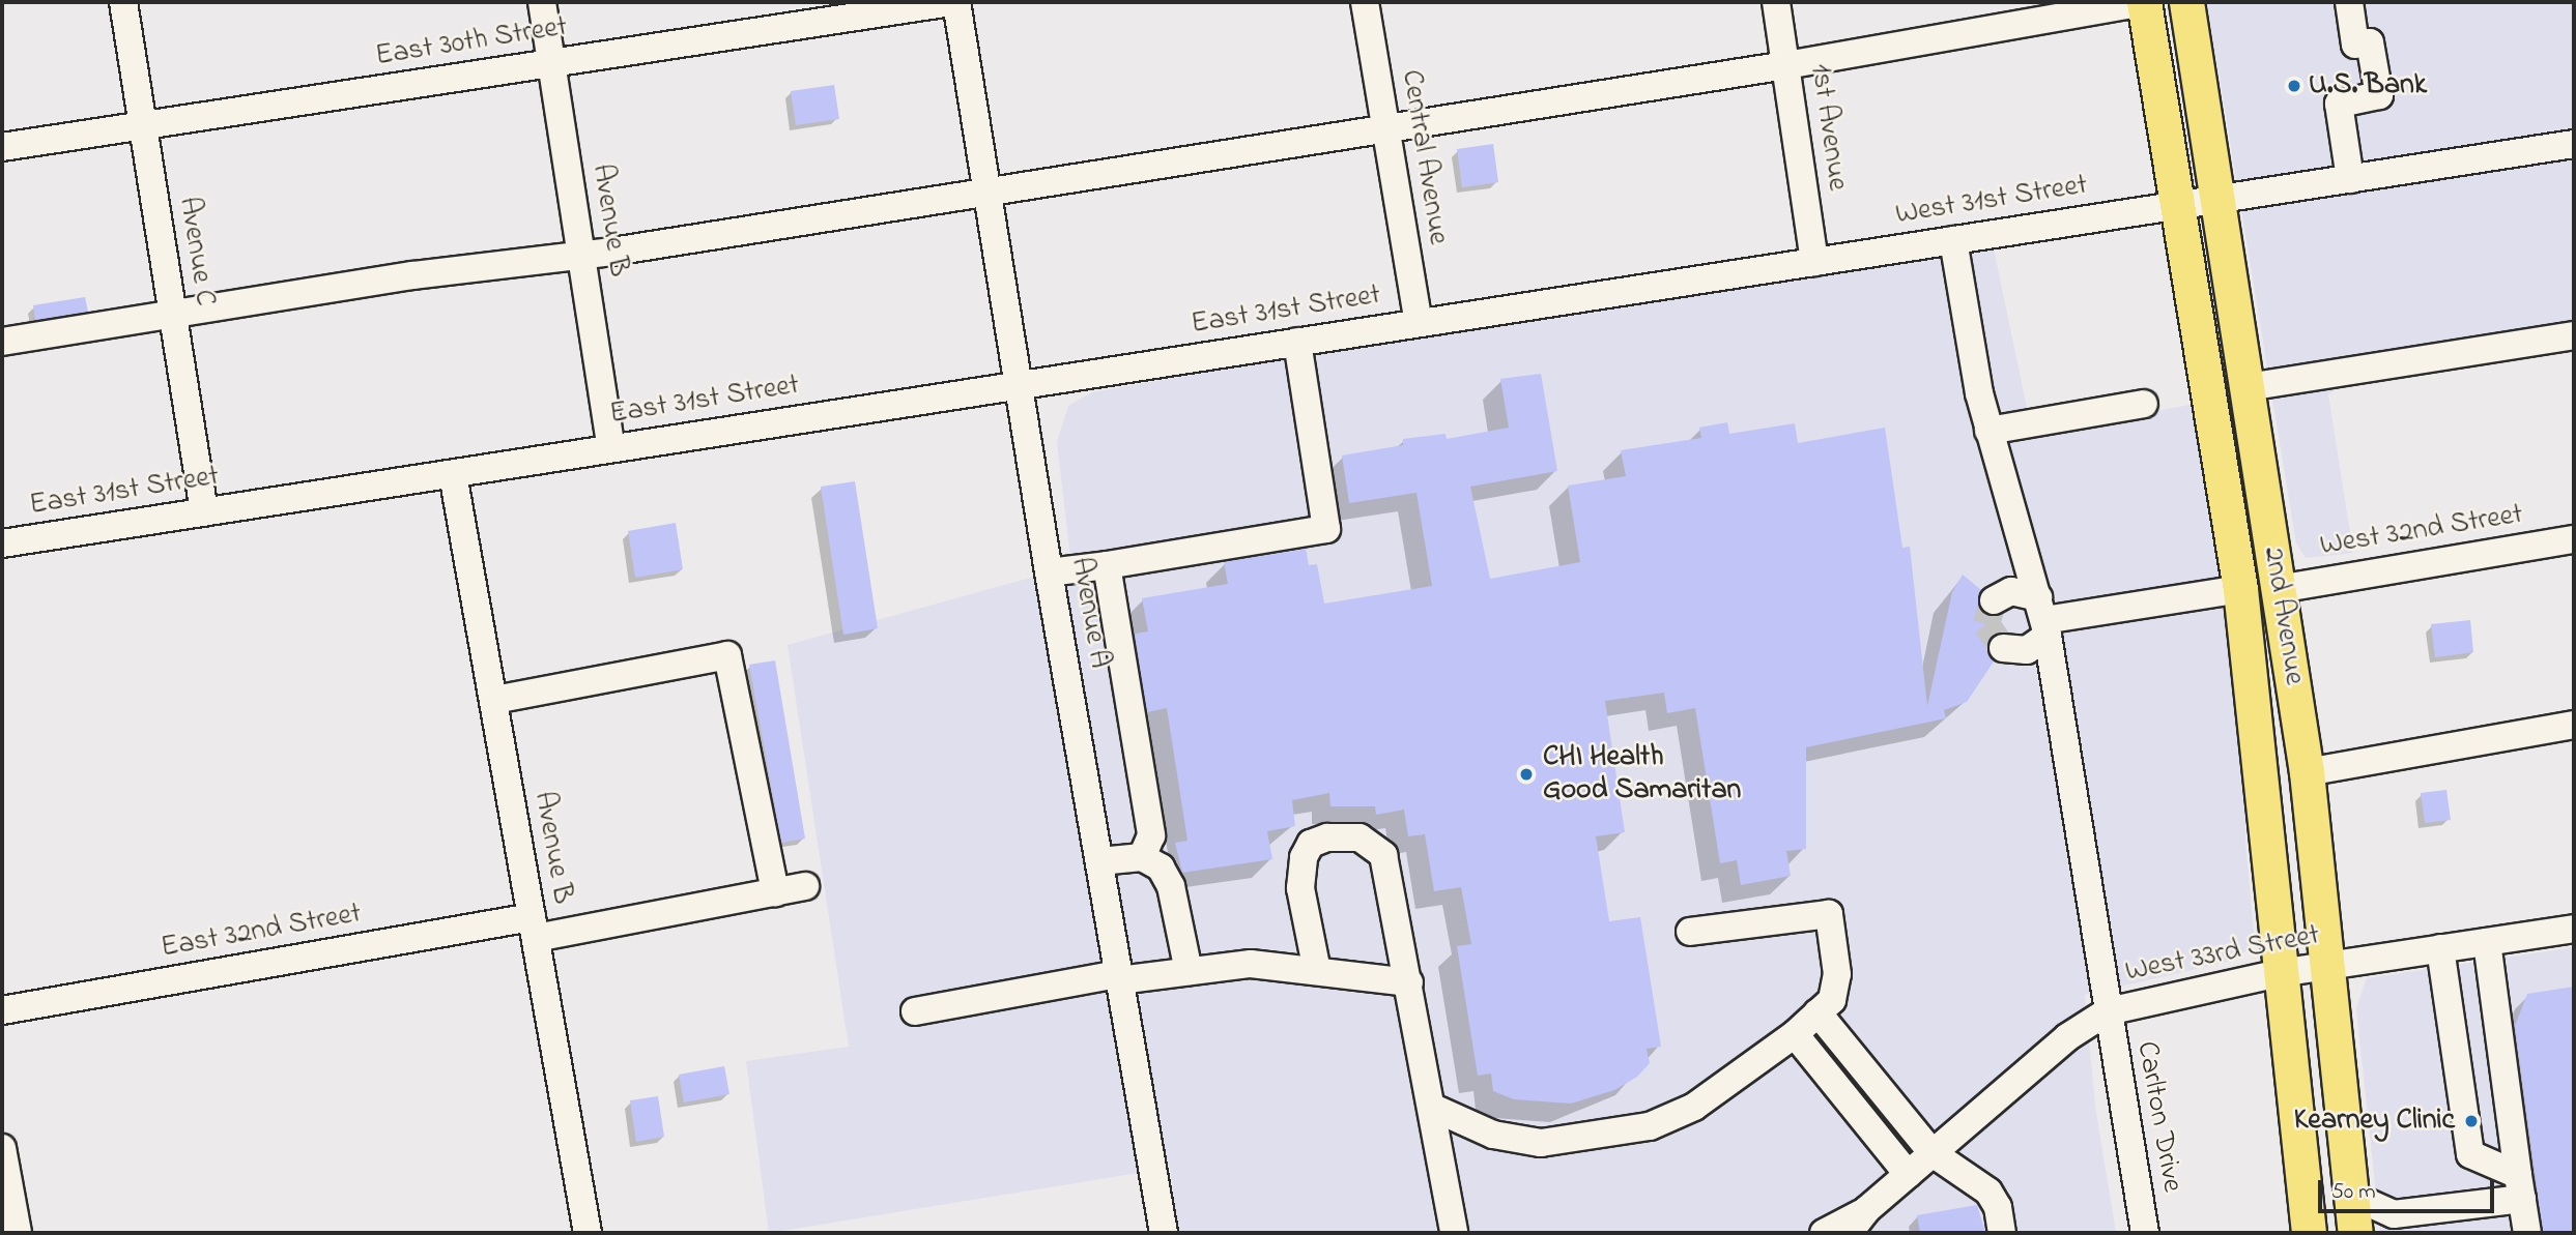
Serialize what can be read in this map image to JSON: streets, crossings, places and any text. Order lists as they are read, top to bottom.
{
  "streets": {
    "main road": ["2nd Avenue"],
    "street": [
      "East 30th Street",
      "1st Avenue",
      "Central Avenue",
      "West 31st Street",
      "Avenue B",
      "Avenue C",
      "East 31st Street",
      "West 32nd Street",
      "Avenue A",
      "East 32nd Street",
      "West 33rd Street",
      "Carlton Drive"
    ]
  },
  "crossings": [
    ["East 30th Street", "Avenue B"],
    ["East 30th Street", "Avenue C"],
    ["1st Avenue", "West 31st Street"],
    ["Central Avenue", "West 31st Street"],
    ["Central Avenue", "East 31st Street"],
    ["West 31st Street", "East 31st Street"],
    ["West 31st Street", "2nd Avenue"],
    ["West 31st Street", "Carlton Drive"],
    ["Avenue B", "East 31st Street"],
    ["Avenue B", "East 32nd Street"],
    ["Avenue C", "East 31st Street"],
    ["East 31st Street", "Avenue A"],
    ["West 32nd Street", "2nd Avenue"],
    ["2nd Avenue", "West 33rd Street"],
    ["West 33rd Street", "Carlton Drive"]
  ],
  "places": ["U.S. Bank", "CHI Health Good Samaritan", "Kearney Clinic"],
  "scale_bar": "50 m"
}
